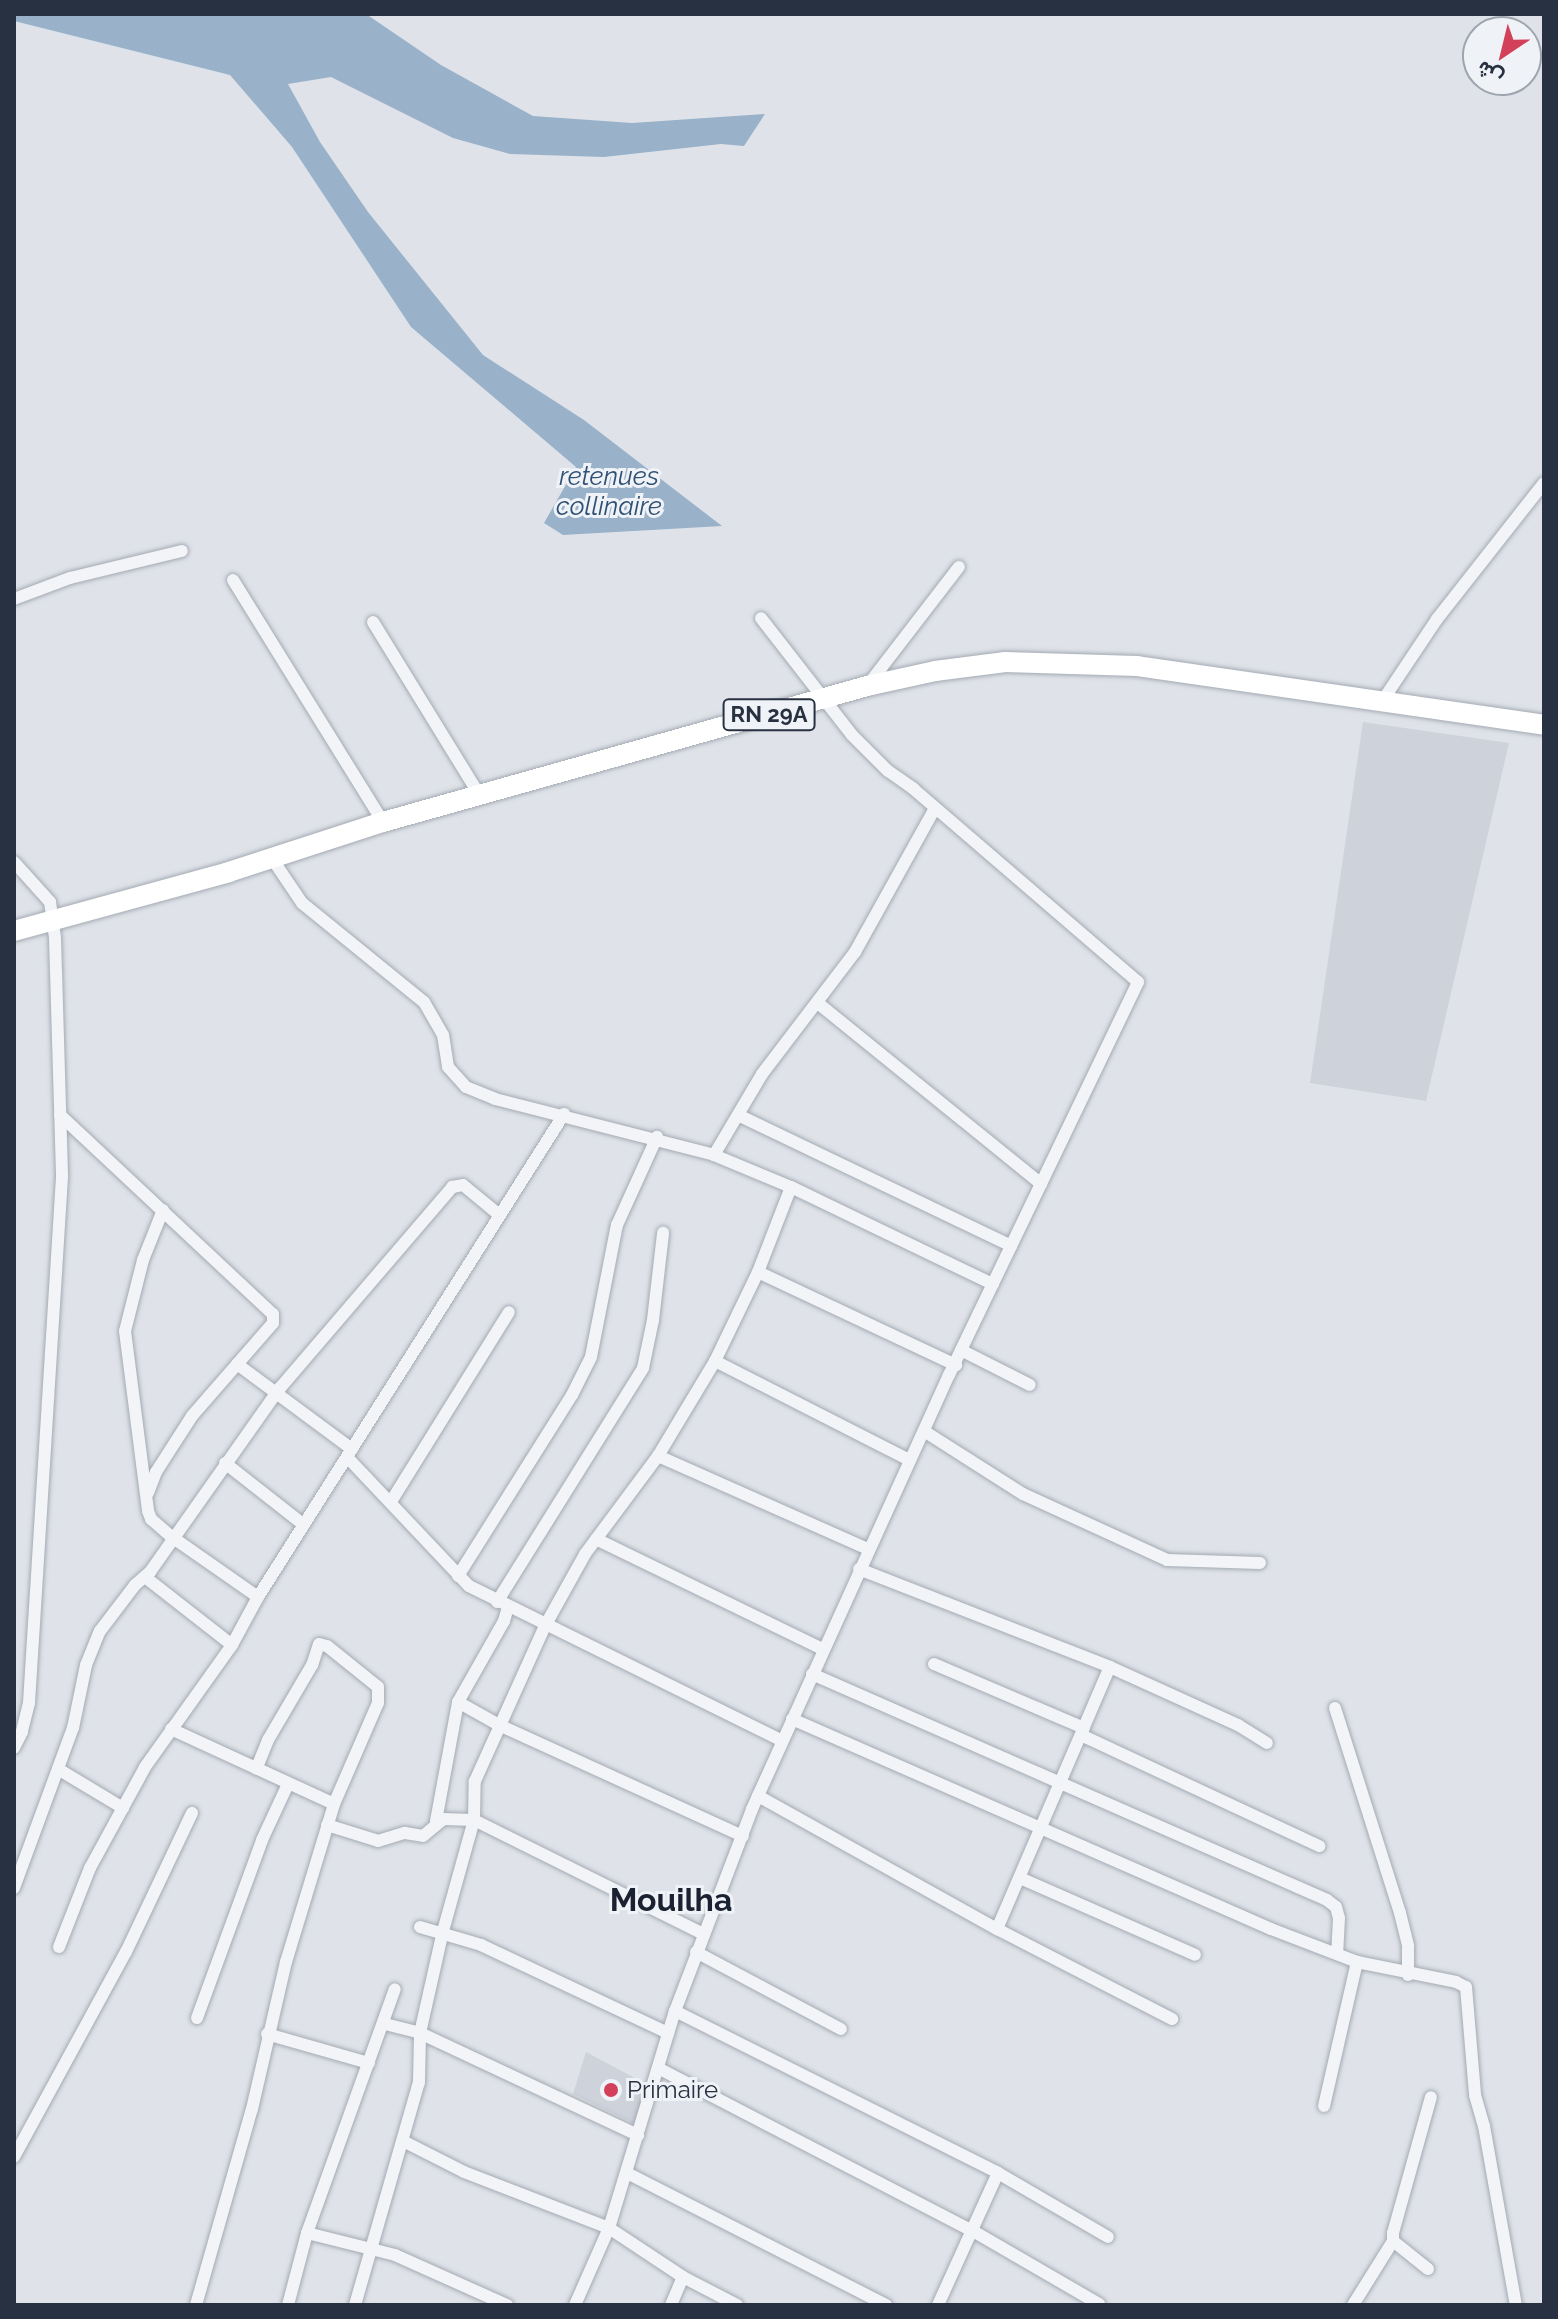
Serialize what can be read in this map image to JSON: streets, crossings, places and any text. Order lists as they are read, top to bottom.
{
  "streets": {
    "main road": ["RN 29A"]
  },
  "districts": ["Mouilha"],
  "water": ["retenues collinaire"],
  "places": ["Primaire"],
  "north": "bottom left"
}
